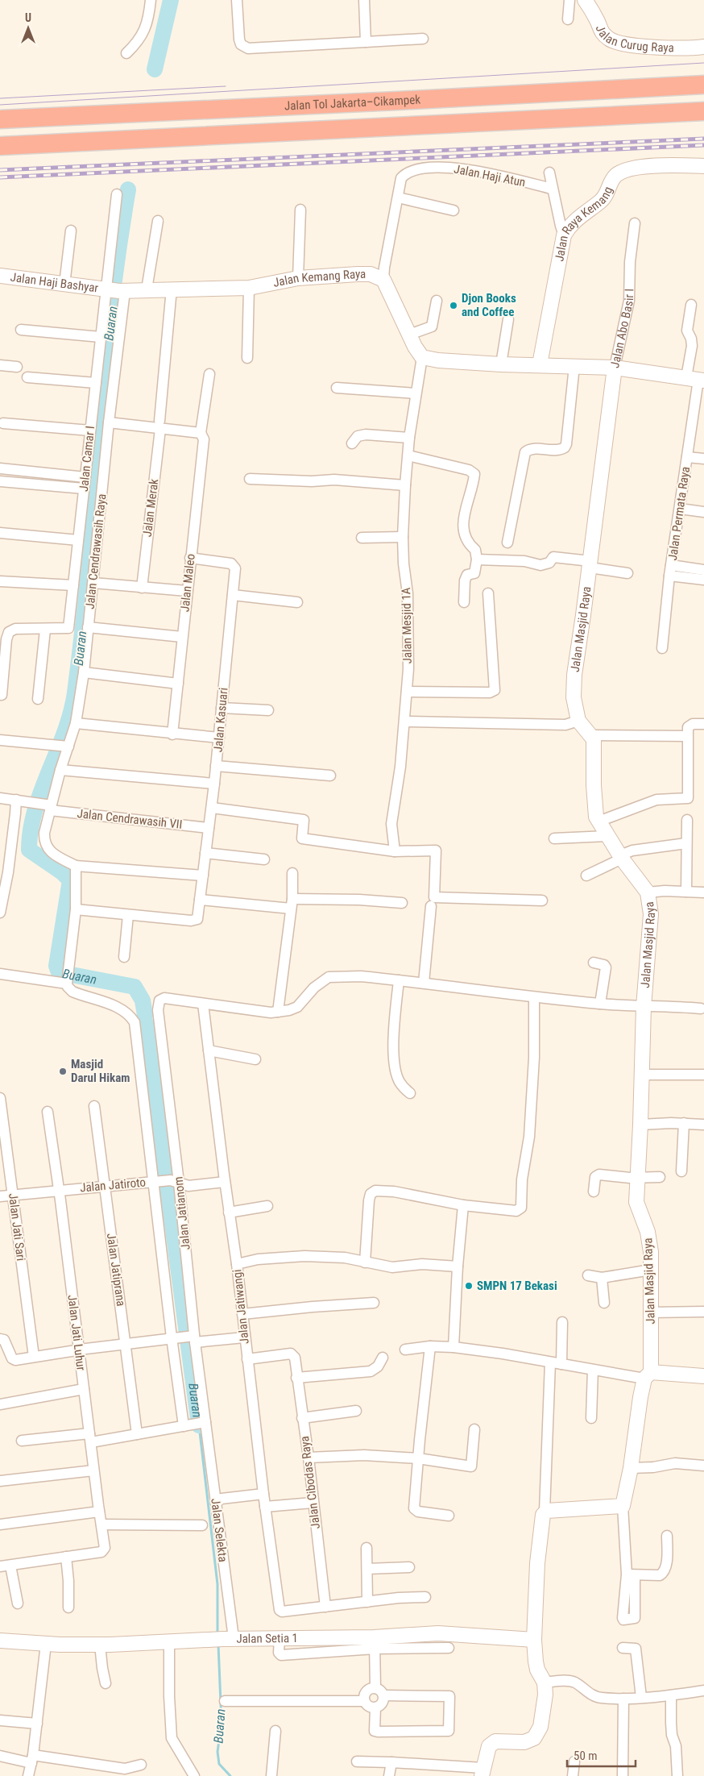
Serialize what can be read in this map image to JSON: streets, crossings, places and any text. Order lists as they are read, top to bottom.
{
  "streets": {
    "highway": ["Jalan Tol Jakarta–Cikampek"],
    "street": [
      "Jalan Curug Raya",
      "Jalan Haji Atun",
      "Jalan Raya Kemang",
      "Jalan Kemang Raya",
      "Jalan Haji Bashyar",
      "Jalan Abo Basir I",
      "Jalan Camar I",
      "Jalan Merak",
      "Jalan Permata Raya",
      "Jalan Cendrawasih Raya",
      "Jalan Maleo",
      "Jalan Mesjid 1A",
      "Jalan Masjid Raya",
      "Jalan Kasuari",
      "Jalan Cendrawasih VII",
      "Jalan Jatiroto",
      "Jalan Jatianom",
      "Jalan Jati Sari",
      "Jalan Jatiprana",
      "Jalan Jatiwangi",
      "Jalan Jati Luhur",
      "Jalan Cibodas Raya",
      "Jalan Selekta",
      "Jalan Setia 1"
    ]
  },
  "crossings": [
    ["Jalan Kemang Raya", "Jalan Haji Bashyar"],
    ["Jalan Kemang Raya", "Jalan Camar I"],
    ["Jalan Kemang Raya", "Jalan Merak"],
    ["Jalan Kemang Raya", "Jalan Cendrawasih Raya"],
    ["Jalan Kemang Raya", "Jalan Mesjid 1A"],
    ["Jalan Haji Bashyar", "Jalan Camar I"],
    ["Jalan Haji Bashyar", "Jalan Cendrawasih Raya"],
    ["Jalan Abo Basir I", "Jalan Permata Raya"],
    ["Jalan Abo Basir I", "Jalan Masjid Raya"],
    ["Jalan Camar I", "Jalan Cendrawasih Raya"],
    ["Jalan Cendrawasih Raya", "Jalan Cendrawasih VII"],
    ["Jalan Maleo", "Jalan Kasuari"],
    ["Jalan Kasuari", "Jalan Cendrawasih VII"],
    ["Jalan Jatiroto", "Jalan Jatianom"],
    ["Jalan Jatiroto", "Jalan Jati Sari"],
    ["Jalan Jatiroto", "Jalan Jatiprana"],
    ["Jalan Jatiroto", "Jalan Jatiwangi"],
    ["Jalan Jatiroto", "Jalan Jati Luhur"],
    ["Jalan Jatianom", "Jalan Jatiwangi"],
    ["Jalan Jatianom", "Jalan Selekta"],
    ["Jalan Jatiwangi", "Jalan Cibodas Raya"],
    ["Jalan Selekta", "Jalan Setia 1"]
  ],
  "water": ["Buaran"],
  "places": ["Djon Books and Coffee", "Masjid Darul Hikam", "SMPN 17 Bekasi"],
  "scale_bar": "50 m",
  "north": "top"
}
